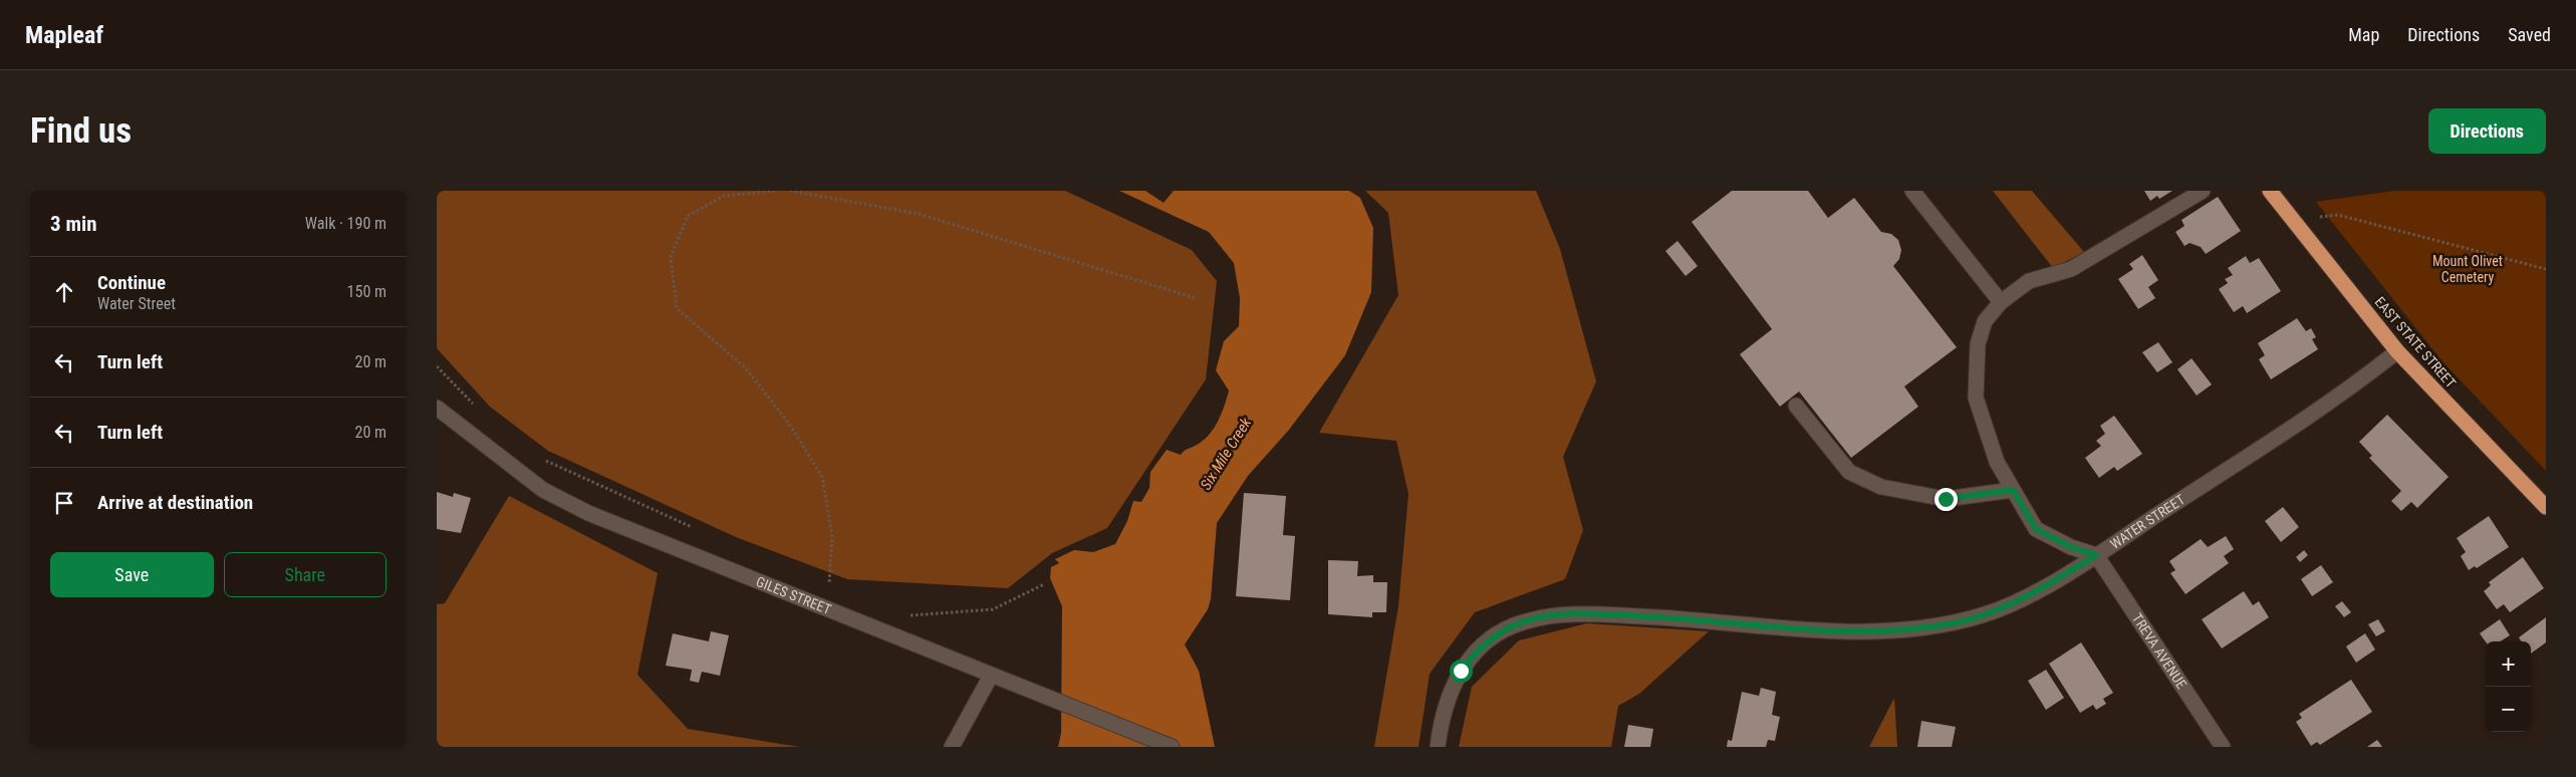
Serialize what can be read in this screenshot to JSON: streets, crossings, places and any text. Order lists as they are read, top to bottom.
{
  "streets": {
    "highway": ["EAST STATE STREET"],
    "street": ["WATER STREET", "GILES STREET", "TREVA AVENUE"]
  },
  "crossings": [
    ["EAST STATE STREET", "WATER STREET"],
    ["WATER STREET", "TREVA AVENUE"]
  ],
  "water": ["Six Mile Creek"],
  "parks": ["Mount Olivet Cemetery"],
  "page": {
    "header": "Mapleaf",
    "nav": ["Map", "Directions", "Saved"],
    "buttons": [
      "Directions",
      ["Save", "Share"]
    ],
    "title": "Find us",
    "heading": ["3 min", "Walk · 190 m"],
    "list": [
      ["Continue", "Water Street", "150 m"],
      ["Turn left", "20 m"],
      ["Turn left", "20 m"],
      "Arrive at destination"
    ],
    "map_buttons": ["+", "−"]
  }
}
